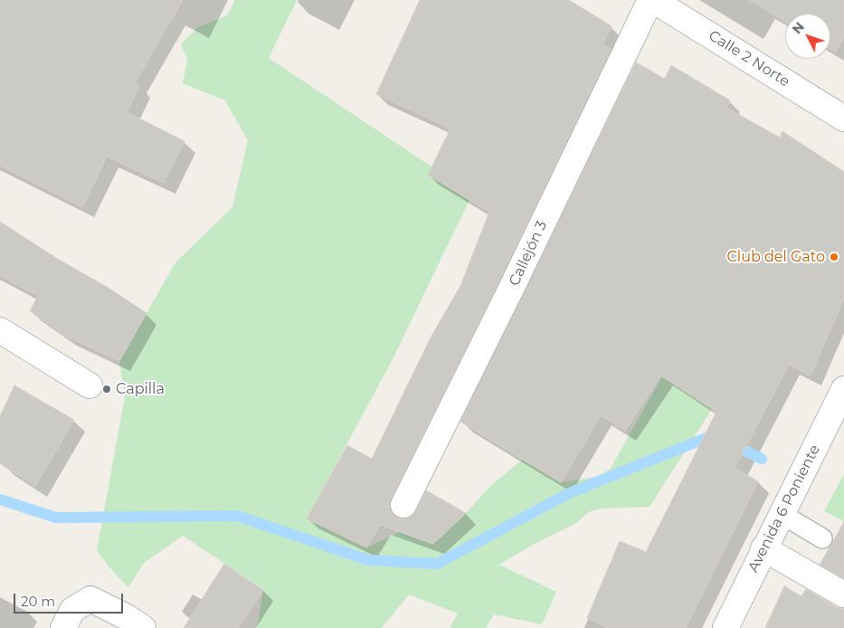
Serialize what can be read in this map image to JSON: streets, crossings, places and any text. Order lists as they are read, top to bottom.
{
  "streets": {
    "street": ["Calle 2 Norte", "Callejón 3", "Avenida 6 Poniente"]
  },
  "crossings": [
    ["Calle 2 Norte", "Callejón 3"]
  ],
  "places": ["Club del Gato", "Capilla"],
  "scale_bar": "20 m",
  "north": "top left"
}
